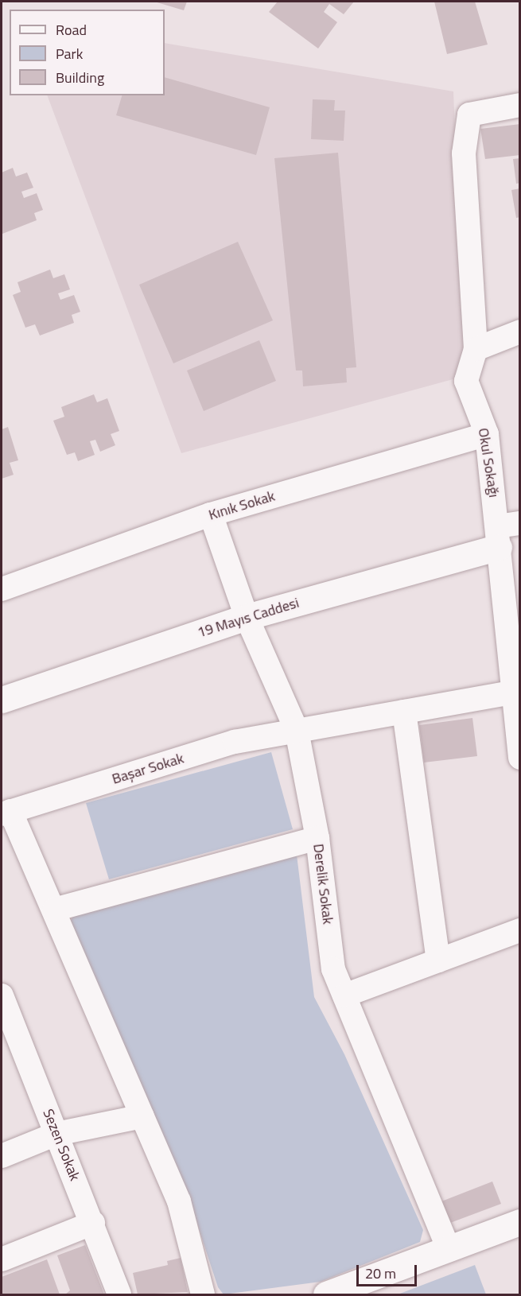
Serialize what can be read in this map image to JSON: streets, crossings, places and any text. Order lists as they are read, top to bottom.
{
  "streets": {
    "street": [
      "Okul Sokağı",
      "Kınık Sokak",
      "19 Mayıs Caddesi",
      "Başar Sokak",
      "Derelik Sokak",
      "Sezen Sokak"
    ]
  },
  "crossings": [
    ["Okul Sokağı", "Kınık Sokak"],
    ["Okul Sokağı", "19 Mayıs Caddesi"],
    ["Okul Sokağı", "Başar Sokak"],
    ["Kınık Sokak", "Derelik Sokak"],
    ["19 Mayıs Caddesi", "Derelik Sokak"],
    ["Başar Sokak", "Derelik Sokak"]
  ],
  "legend": ["Road", "Park", "Building"],
  "scale_bar": "20 m"
}
